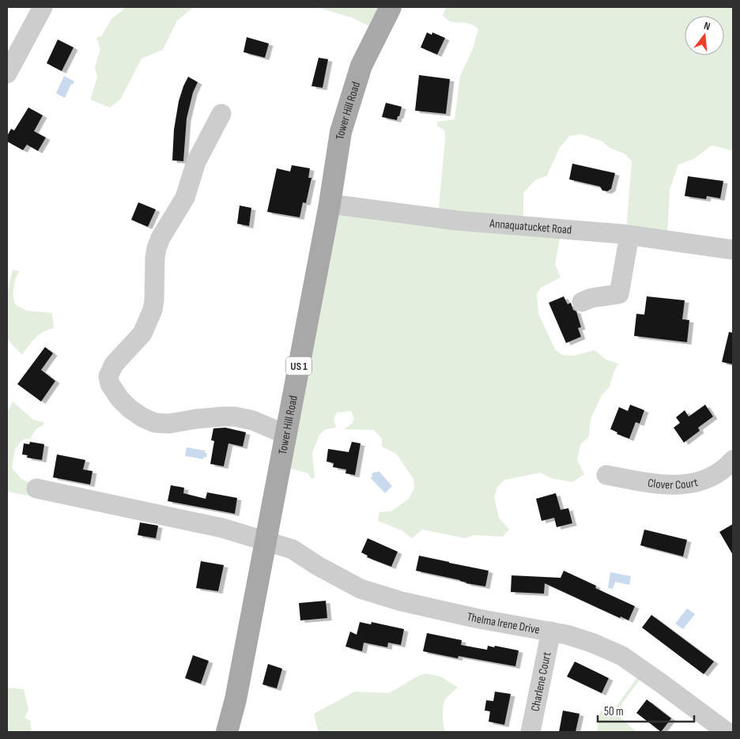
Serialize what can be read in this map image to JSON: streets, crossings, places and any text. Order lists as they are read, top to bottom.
{
  "streets": {
    "main road": ["Tower Hill Road", "US 1"],
    "street": [
      "Annaquatucket Road",
      "Clover Court",
      "Thelma Irene Drive",
      "Charlene Court"
    ]
  },
  "crossings": [
    ["Tower Hill Road", "Annaquatucket Road"],
    ["Tower Hill Road", "Thelma Irene Drive"],
    ["Thelma Irene Drive", "Charlene Court"]
  ],
  "scale_bar": "50 m",
  "north": "top"
}
